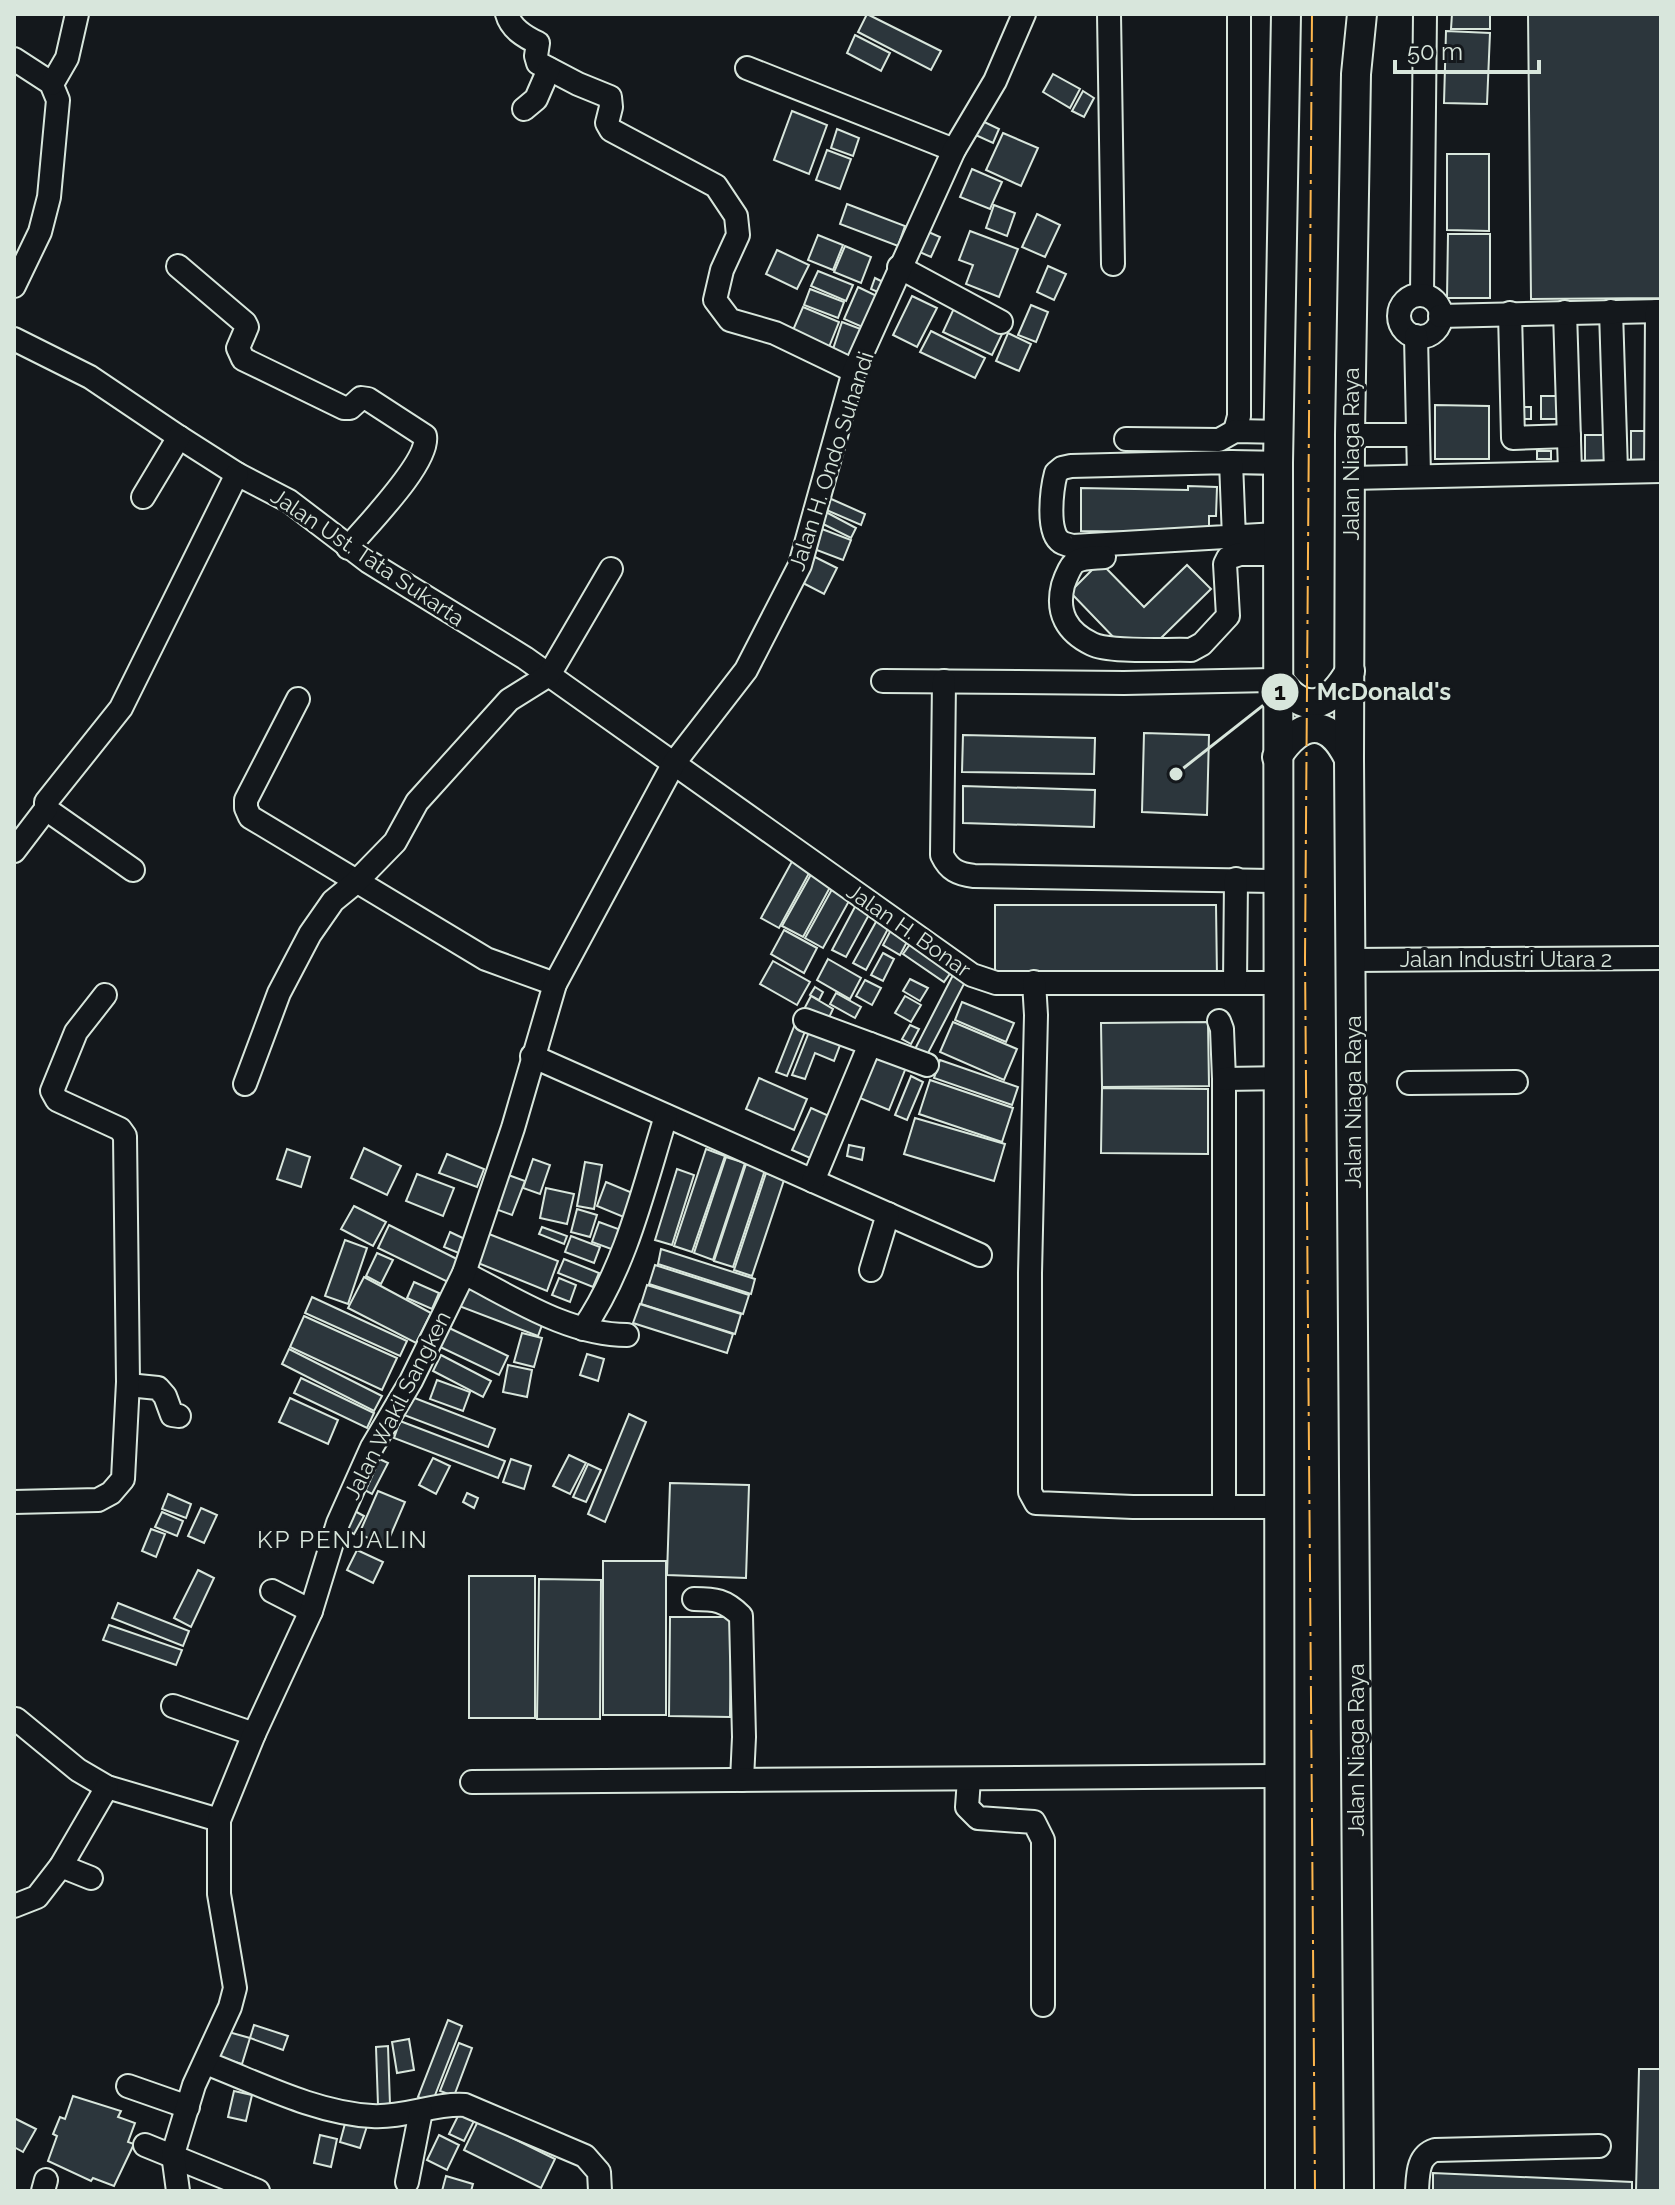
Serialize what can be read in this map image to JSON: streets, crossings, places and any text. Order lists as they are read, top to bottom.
{
  "streets": {
    "main road": ["Jalan Niaga Raya"],
    "street": [
      "Jalan H. Ondo Suhandi",
      "Jalan Ust. Tata Sukarta",
      "Jalan H. Bonar",
      "Jalan Industri Utara 2",
      "Jalan Wakil Sangken"
    ]
  },
  "crossings": [
    ["Jalan Niaga Raya", "Jalan Industri Utara 2"],
    ["Jalan H. Ondo Suhandi", "Jalan Ust. Tata Sukarta"],
    ["Jalan H. Ondo Suhandi", "Jalan H. Bonar"],
    ["Jalan H. Ondo Suhandi", "Jalan Wakil Sangken"],
    ["Jalan Ust. Tata Sukarta", "Jalan H. Bonar"],
    ["Jalan Ust. Tata Sukarta", "Jalan Wakil Sangken"],
    ["Jalan H. Bonar", "Jalan Wakil Sangken"]
  ],
  "districts": ["KP PENJALIN"],
  "places": ["McDonald's"],
  "scale_bar": "50 m"
}
